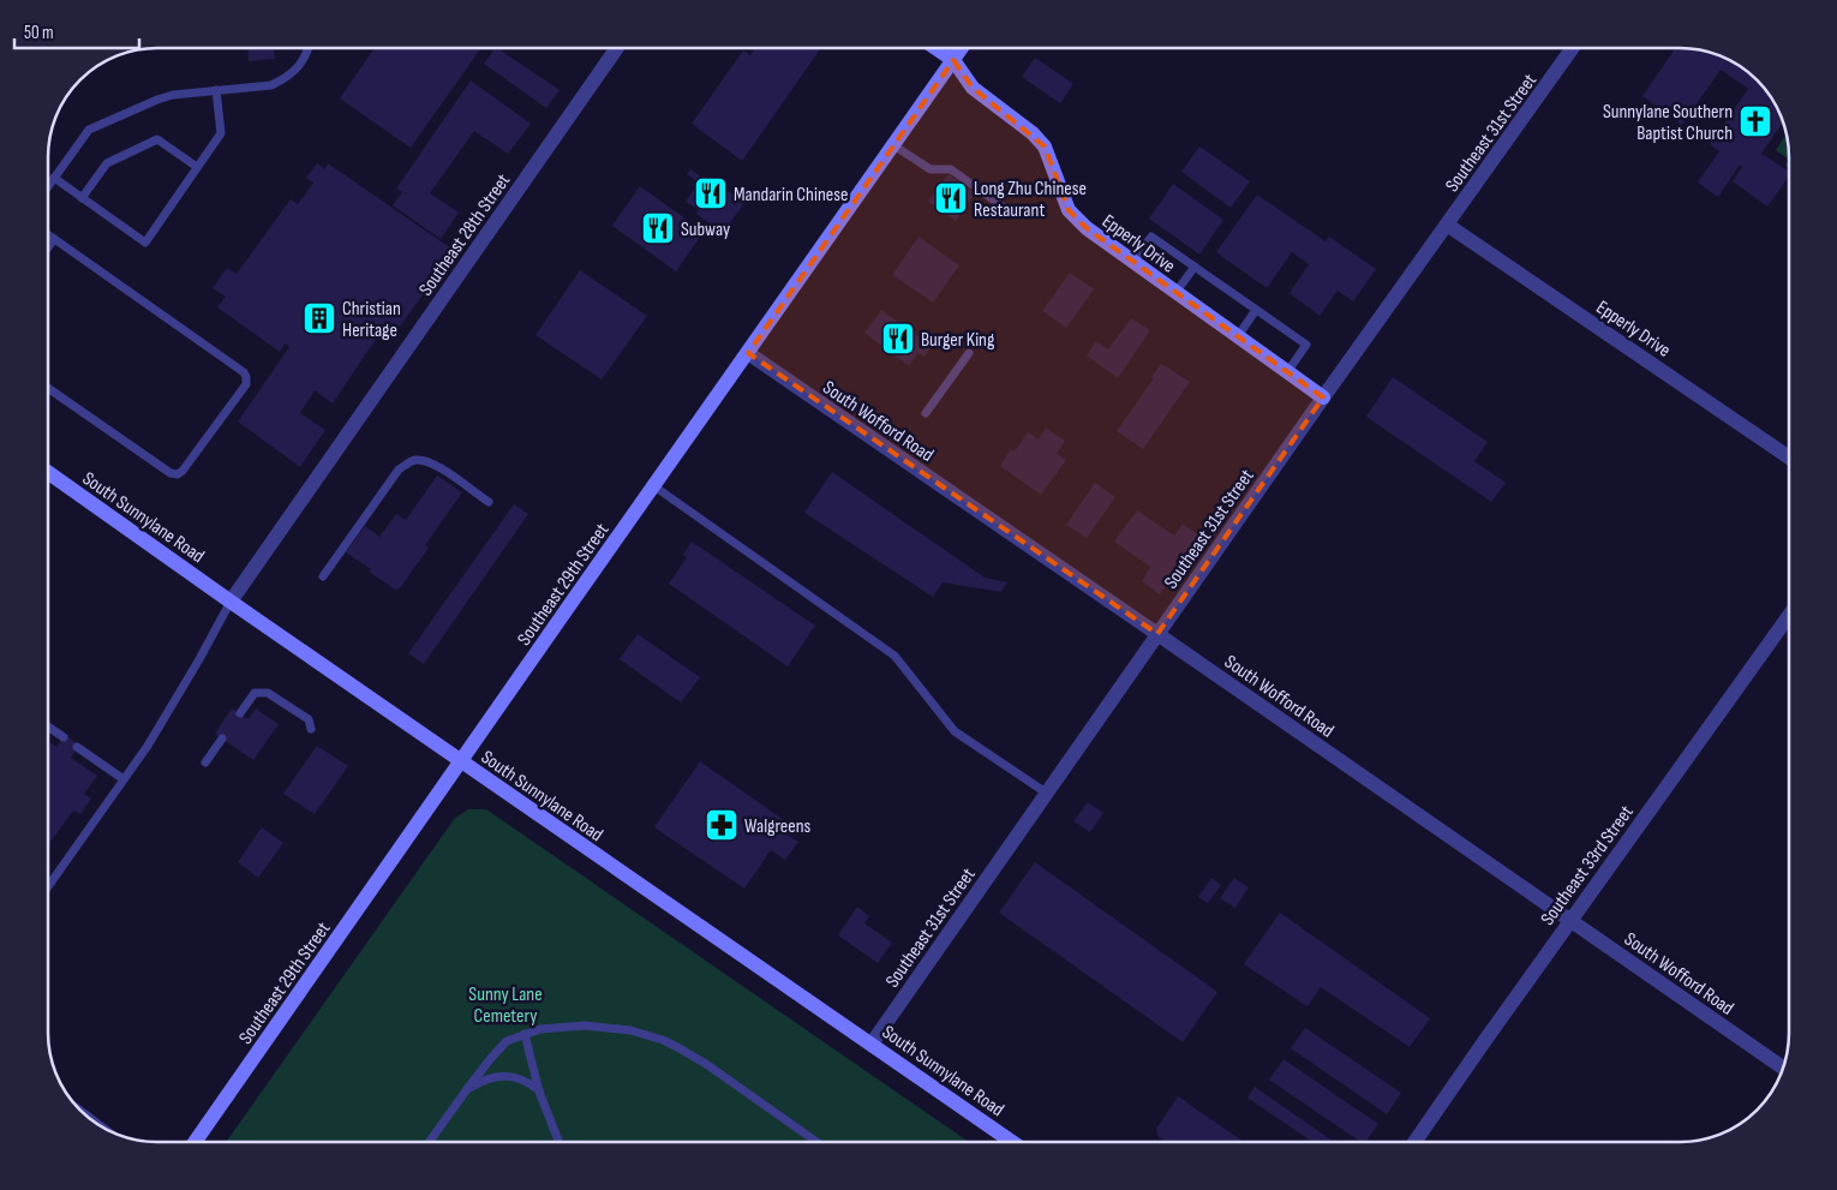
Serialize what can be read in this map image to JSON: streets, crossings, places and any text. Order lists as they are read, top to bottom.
{
  "streets": {
    "main road": ["Epperly Drive", "South Sunnylane Road", "Southeast 29th Street"],
    "street": [
      "Southeast 31st Street",
      "Southeast 28th Street",
      "South Wofford Road",
      "Southeast 33rd Street"
    ]
  },
  "crossings": [
    ["Southeast 31st Street", "Epperly Drive"],
    ["Southeast 31st Street", "South Wofford Road"],
    ["Southeast 31st Street", "South Sunnylane Road"],
    ["Southeast 28th Street", "South Sunnylane Road"],
    ["Epperly Drive", "Southeast 29th Street"],
    ["South Wofford Road", "Southeast 29th Street"],
    ["South Wofford Road", "Southeast 33rd Street"],
    ["South Sunnylane Road", "Southeast 29th Street"]
  ],
  "parks": ["Sunny Lane Cemetery"],
  "places": {
    "church": ["Sunnylane Southern Baptist Church"],
    "restaurant": [
      "Mandarin Chinese",
      "Long Zhu Chinese Restaurant",
      "Subway",
      "Burger King"
    ],
    "building": ["Christian Heritage"],
    "pharmacy": ["Walgreens"]
  },
  "scale_bar": "50 m"
}
